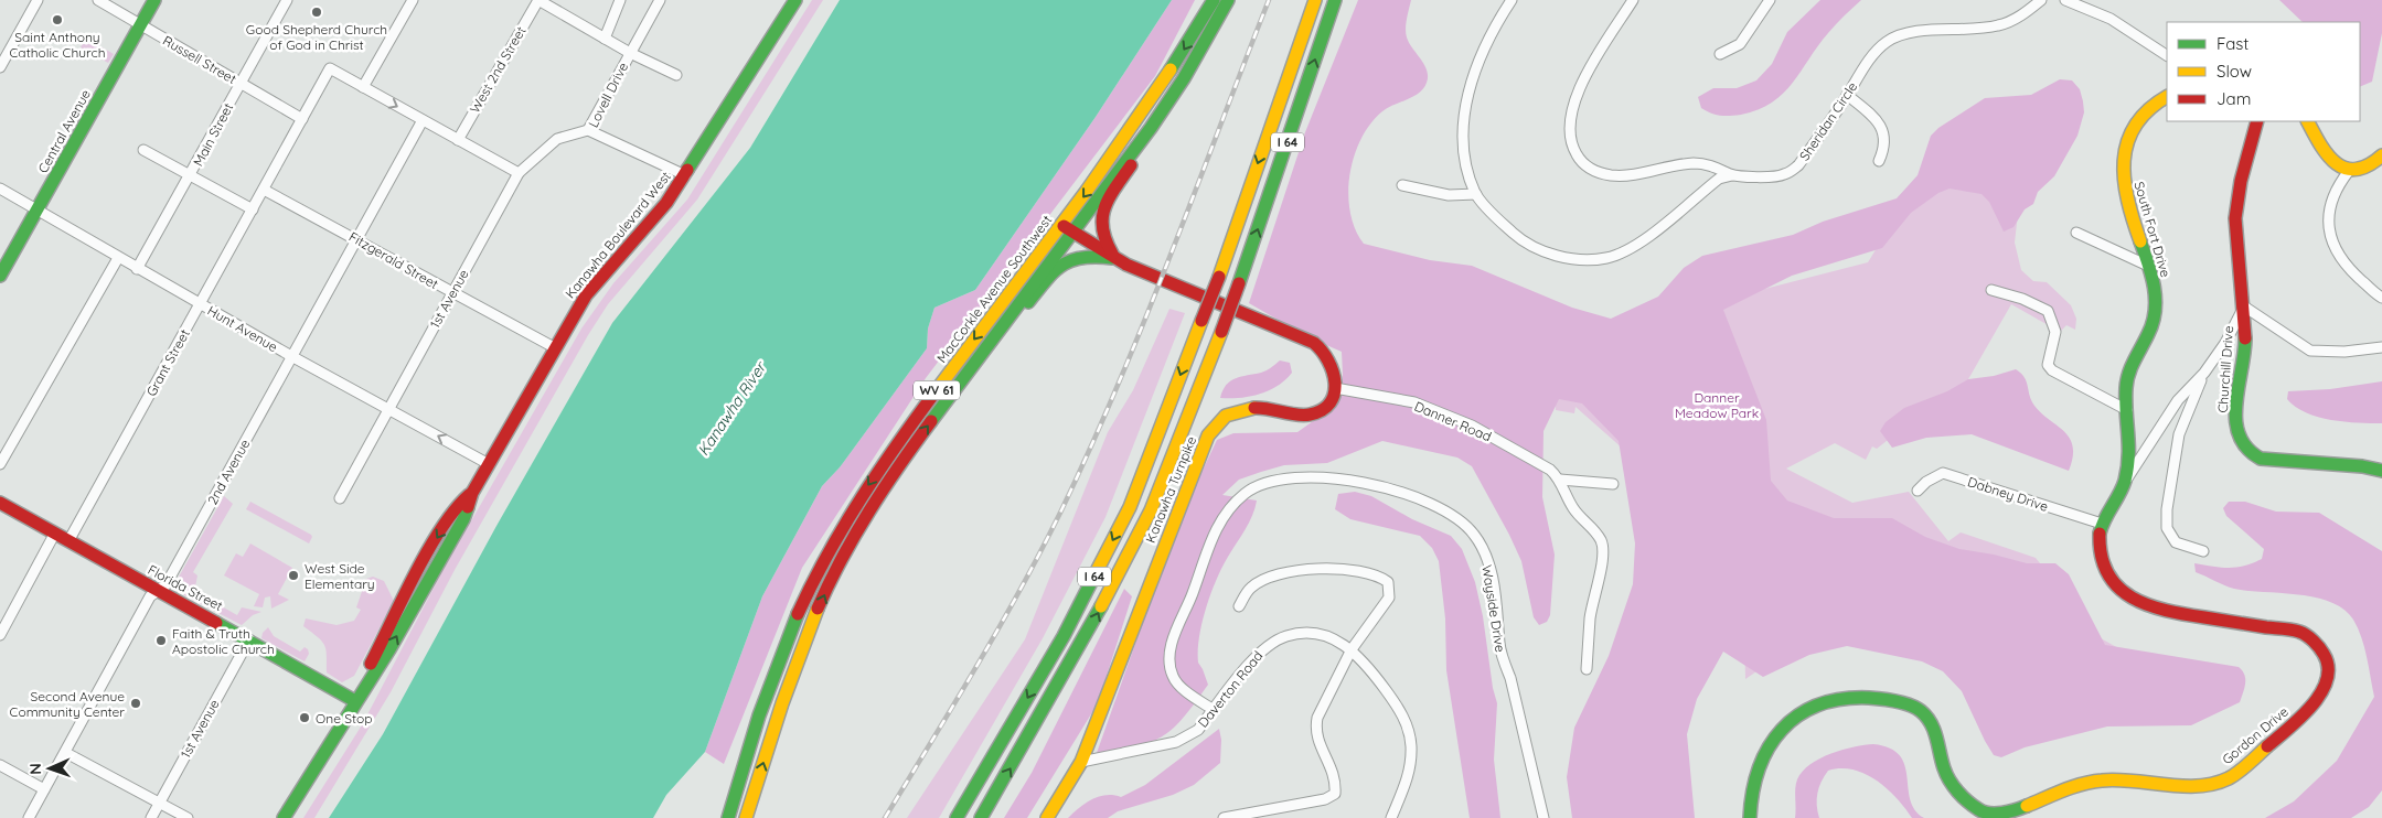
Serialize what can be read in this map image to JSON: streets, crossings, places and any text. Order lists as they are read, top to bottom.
{
  "streets": {
    "main road": [
      "Central Avenue",
      "I 64",
      "South Fort Drive",
      "Kanawha Boulevard West",
      "MacCorkle Avenue Southwest",
      "Churchill Drive",
      "WV 61",
      "Kanawha Turnpike",
      "Florida Street",
      "Gordon Drive"
    ],
    "street": [
      "Russell Street",
      "West 2nd Street",
      "Lovell Drive",
      "Sheridan Circle",
      "Main Street",
      "Fitzgerald Street",
      "1st Avenue",
      "Hunt Avenue",
      "Grant Street",
      "Danner Road",
      "2nd Avenue",
      "Dabney Drive",
      "Wayside Drive",
      "Daverton Road"
    ]
  },
  "crossings": [
    ["Russell Street", "Central Avenue"],
    ["Russell Street", "Main Street"],
    ["Russell Street", "Grant Street"],
    ["Lovell Drive", "Kanawha Boulevard West"],
    ["Lovell Drive", "1st Avenue"],
    ["Central Avenue", "Hunt Avenue"],
    ["Main Street", "Hunt Avenue"],
    ["South Fort Drive", "Gordon Drive"],
    ["Kanawha Boulevard West", "Fitzgerald Street"],
    ["Kanawha Boulevard West", "Hunt Avenue"],
    ["Kanawha Boulevard West", "Florida Street"],
    ["Fitzgerald Street", "1st Avenue"],
    ["Fitzgerald Street", "Grant Street"],
    ["Fitzgerald Street", "2nd Avenue"],
    ["1st Avenue", "Hunt Avenue"],
    ["1st Avenue", "Florida Street"],
    ["Hunt Avenue", "Grant Street"],
    ["Hunt Avenue", "2nd Avenue"],
    ["Grant Street", "Florida Street"],
    ["Churchill Drive", "Gordon Drive"],
    ["Danner Road", "Kanawha Turnpike"],
    ["2nd Avenue", "Florida Street"],
    ["Kanawha Turnpike", "Daverton Road"],
    ["Dabney Drive", "Gordon Drive"],
    ["Wayside Drive", "Daverton Road"]
  ],
  "water": ["Kanawha River"],
  "parks": ["Danner Meadow Park"],
  "places": [
    "Good Shepherd Church of God in Christ",
    "Saint Anthony Catholic Church",
    "West Side Elementary",
    "Faith & Truth Apostolic Church",
    "Second Avenue Community Center",
    "One Stop"
  ],
  "legend": ["Fast", "Slow", "Jam"],
  "north": "left"
}
